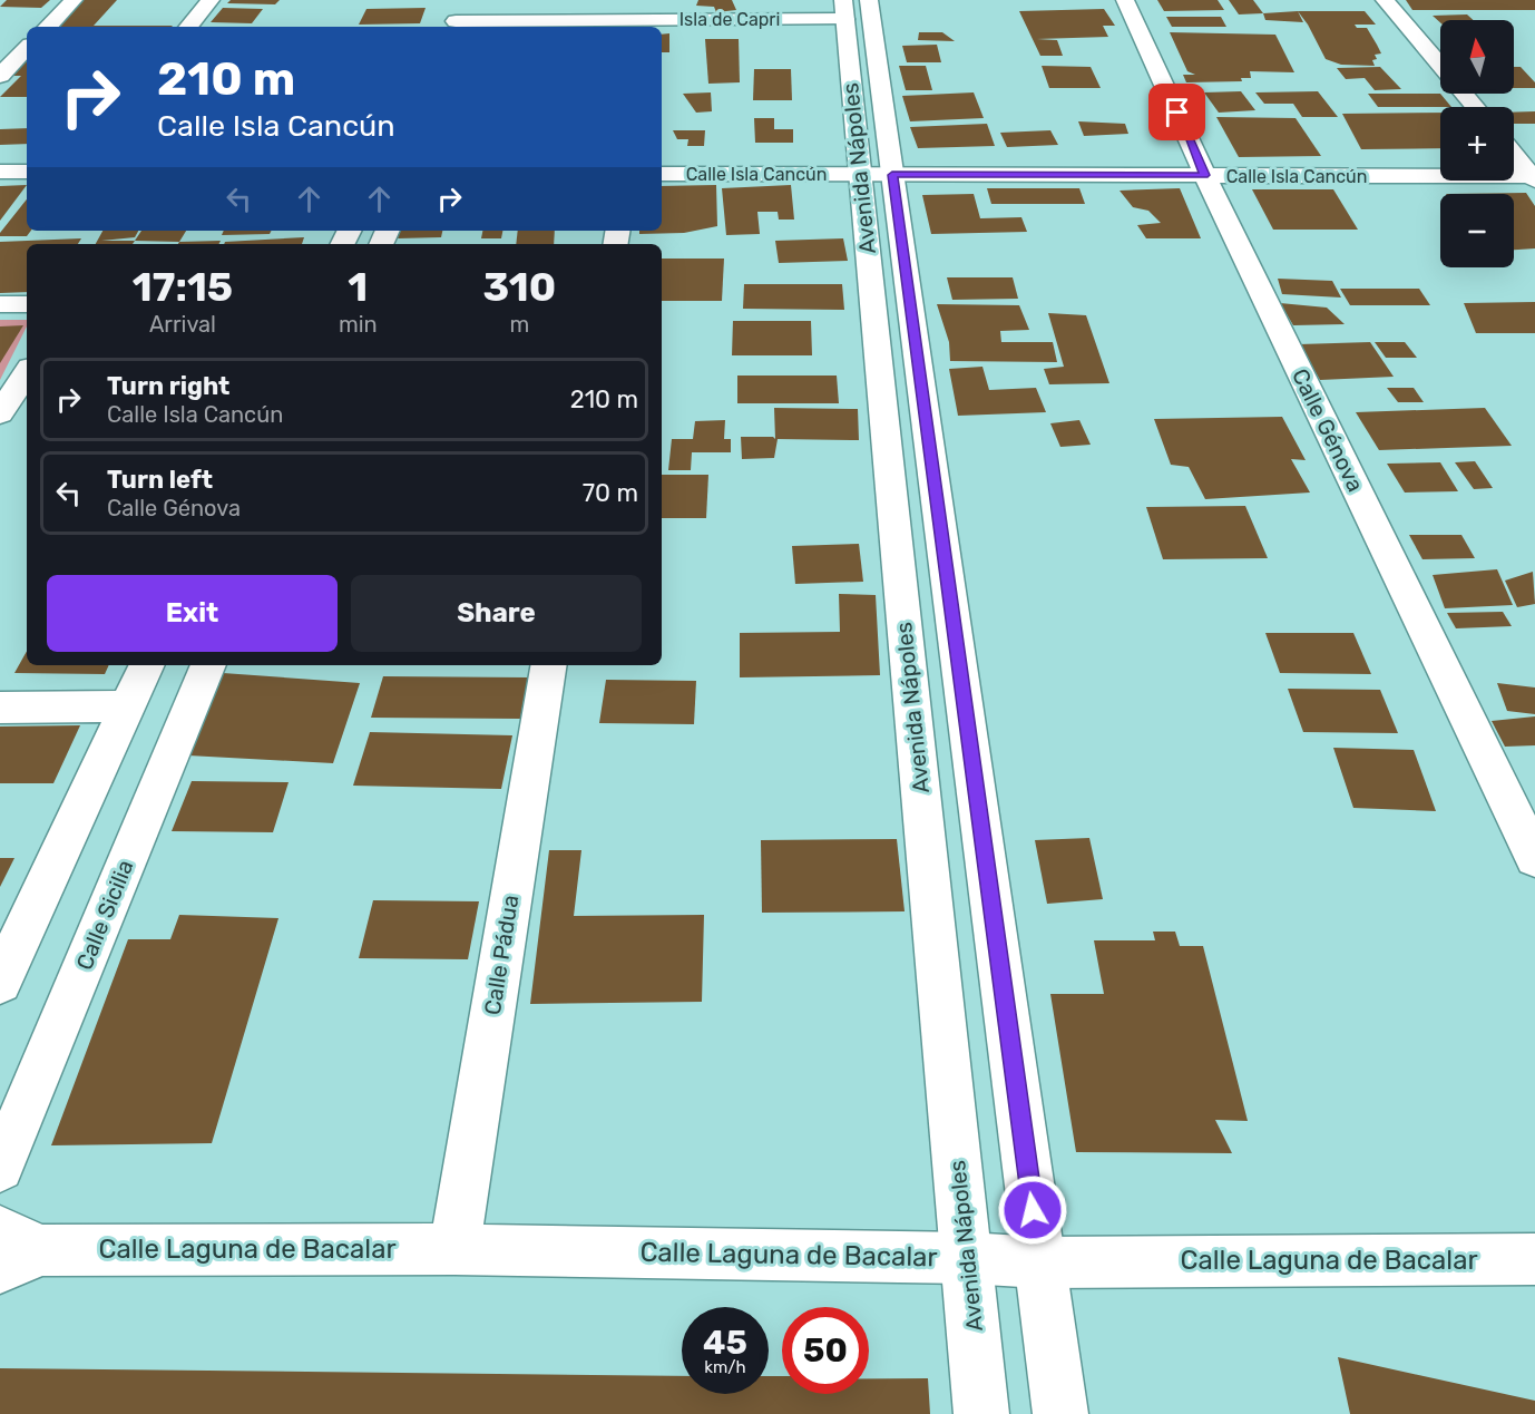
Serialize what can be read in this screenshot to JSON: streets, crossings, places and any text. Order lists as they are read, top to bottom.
{
  "streets": {
    "street": [
      "Isla de Capri",
      "Avenida Nápoles",
      "Calle Isla Cancún",
      "Calle Génova",
      "Calle Sicilia",
      "Calle Pádua",
      "Calle Laguna de Bacalar"
    ]
  },
  "crossings": [
    ["Isla de Capri", "Avenida Nápoles"],
    ["Avenida Nápoles", "Calle Isla Cancún"],
    ["Avenida Nápoles", "Calle Laguna de Bacalar"],
    ["Calle Isla Cancún", "Calle Génova"],
    ["Calle Pádua", "Calle Laguna de Bacalar"]
  ],
  "north": "top",
  "page": {
    "map_buttons": ["+", "−"],
    "turn": ["210 m", "Calle Isla Cancún"],
    "eta": [
      "17:15",
      "Arrival",
      "1",
      "min",
      "310",
      "m"
    ],
    "list": [
      {
        "name": "Turn right",
        "note": "Calle Isla Cancún",
        "value": "210 m"
      },
      {
        "name": "Turn left",
        "note": "Calle Génova",
        "value": "70 m"
      }
    ],
    "buttons": ["Exit", "Share"],
    "speed": "45 km/h",
    "limit": "50"
  }
}
